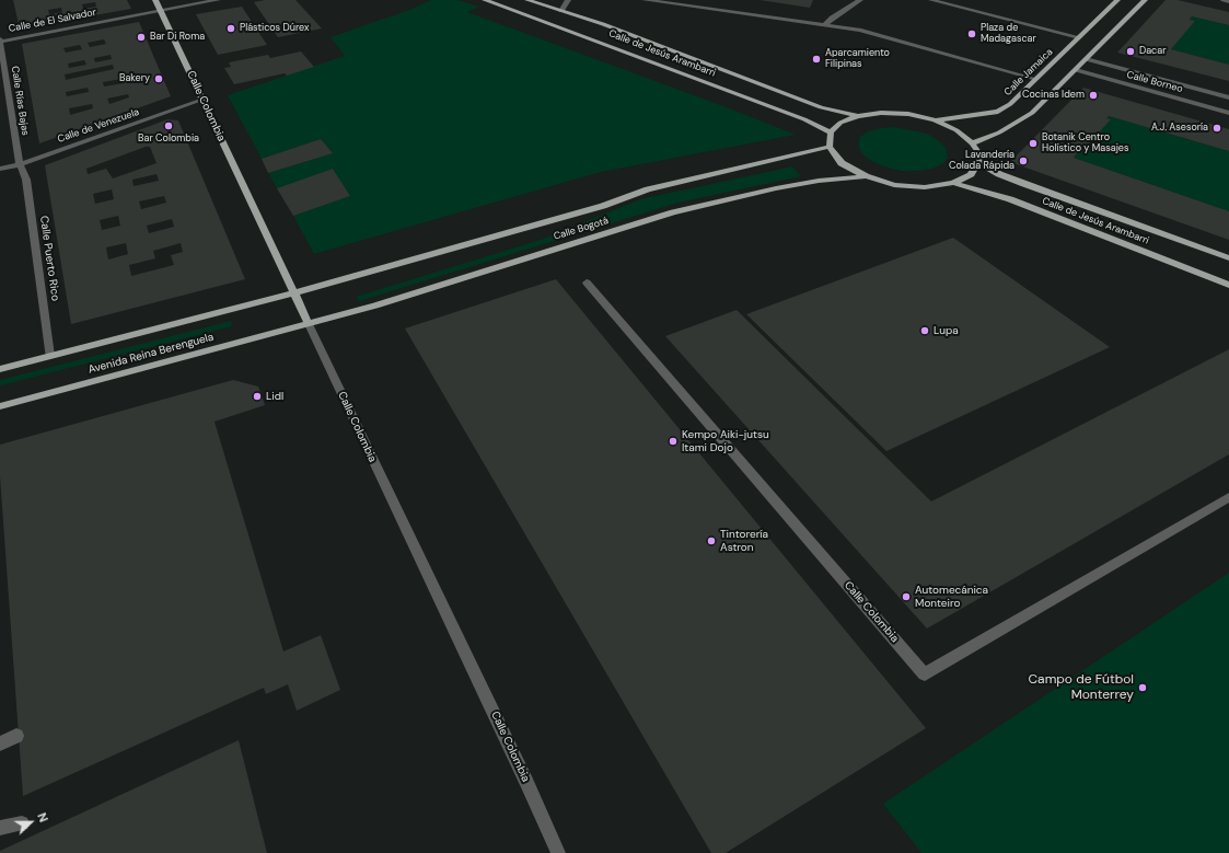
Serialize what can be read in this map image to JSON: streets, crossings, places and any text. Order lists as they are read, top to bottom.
{
  "streets": {
    "main road": [
      "Calle de Jesús Arambarri",
      "Calle Jamaica",
      "Calle Colombia",
      "Calle Bogotá",
      "Avenida Reina Berenguela"
    ],
    "street": [
      "Calle de El Salvador",
      "Calle Borneo",
      "Calle Rías Bajas",
      "Calle de Venezuela",
      "Calle Puerto Rico"
    ]
  },
  "crossings": [
    ["Calle de El Salvador", "Calle Rías Bajas"],
    ["Calle de El Salvador", "Calle Colombia"],
    ["Calle Rías Bajas", "Calle de Venezuela"],
    ["Calle Rías Bajas", "Calle Puerto Rico"],
    ["Calle Colombia", "Calle de Venezuela"],
    ["Calle Colombia", "Calle Bogotá"],
    ["Calle Colombia", "Avenida Reina Berenguela"],
    ["Calle de Venezuela", "Calle Puerto Rico"],
    ["Calle Bogotá", "Avenida Reina Berenguela"],
    ["Calle Puerto Rico", "Avenida Reina Berenguela"]
  ],
  "places": [
    "Plásticos Dúrex",
    "Plaza de Madagascar",
    "Bar Di Roma",
    "Dacar",
    "Aparcamiento Filipinas",
    "Bakery",
    "Cocinas Idem",
    "Bar Colombia",
    "A.J. Asesoría",
    "Botanik Centro Holístico y Masajes",
    "Lavandería Colada Rápida",
    "Lupa",
    "Lidl",
    "Kempo Aiki-jutsu Itami Dojo",
    "Tintorería Astron",
    "Automecánica Monteiro",
    "Campo de Fútbol Monterrey"
  ],
  "north": "right"
}
